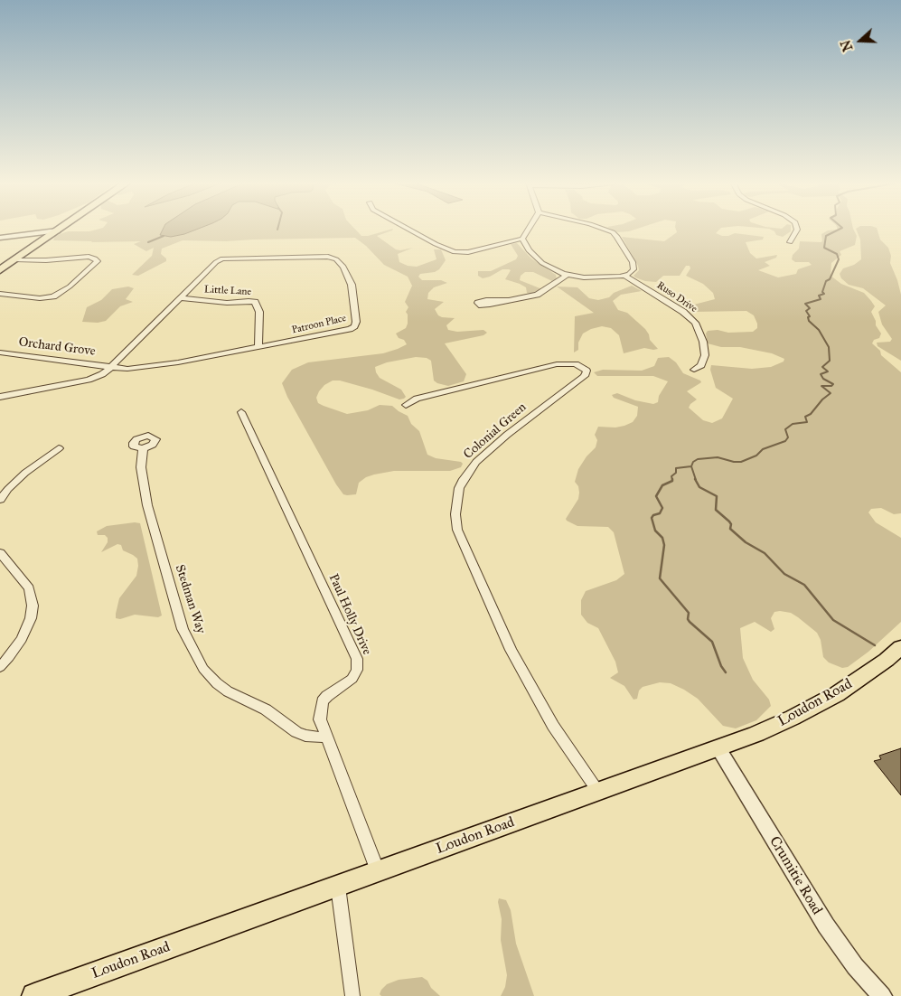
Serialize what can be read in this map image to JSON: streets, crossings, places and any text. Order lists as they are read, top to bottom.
{
  "streets": {
    "main road": ["Loudon Road"],
    "street": [
      "Little Lane",
      "Ruso Drive",
      "Patroon Place",
      "Orchard Grove",
      "Colonial Green",
      "Stedman Way",
      "Paul Holly Drive",
      "Crumitie Road"
    ]
  },
  "crossings": [
    ["Little Lane", "Patroon Place"],
    ["Patroon Place", "Orchard Grove"],
    ["Colonial Green", "Loudon Road"],
    ["Stedman Way", "Paul Holly Drive"],
    ["Paul Holly Drive", "Loudon Road"],
    ["Loudon Road", "Crumitie Road"]
  ],
  "north": "left"
}
